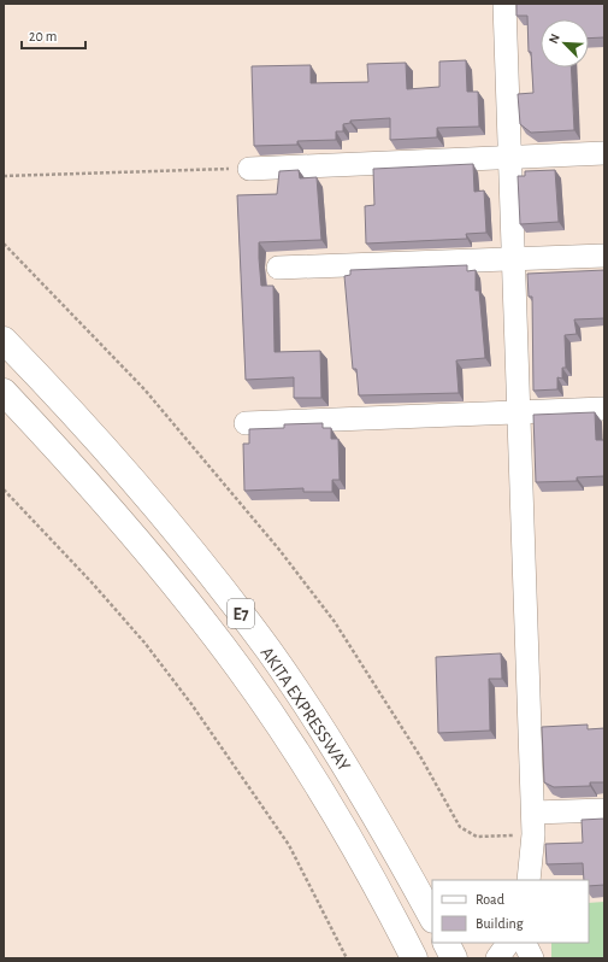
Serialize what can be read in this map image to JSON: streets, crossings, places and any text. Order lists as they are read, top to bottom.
{
  "streets": {
    "highway": ["E7", "AKITA EXPRESSWAY"]
  },
  "legend": ["Road", "Building"],
  "scale_bar": "20 m",
  "north": "top left"
}
